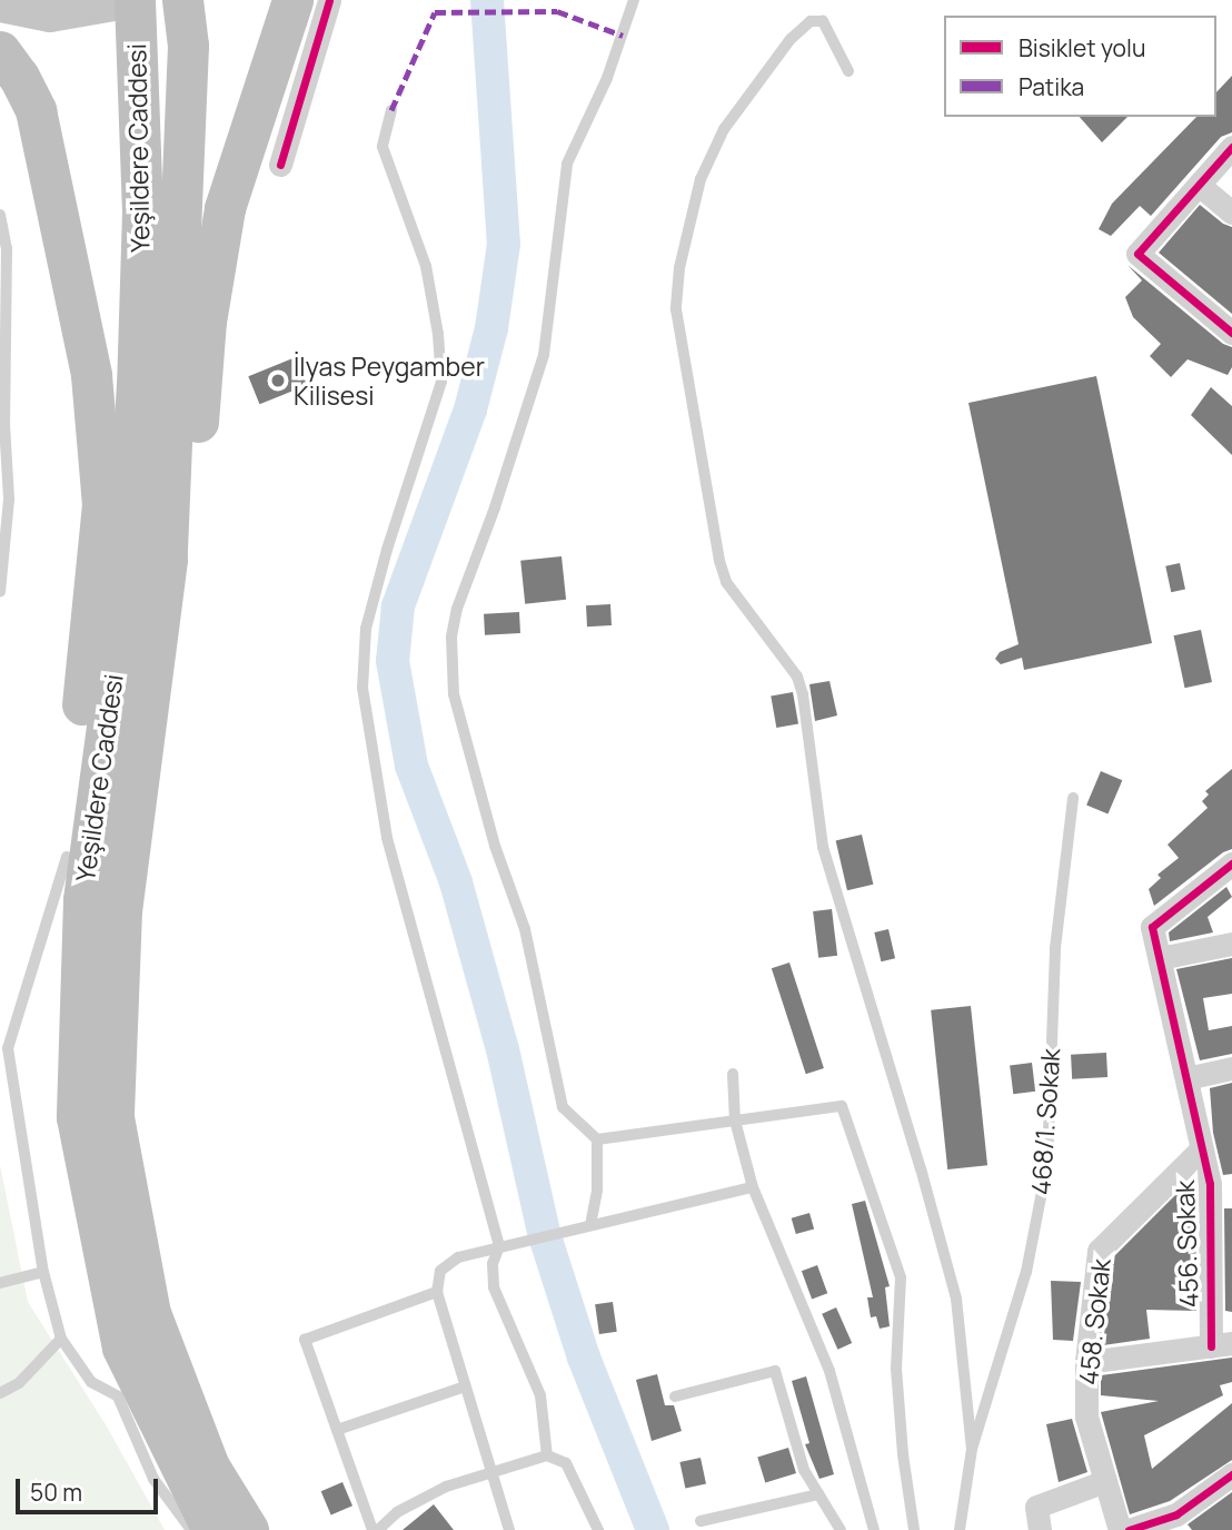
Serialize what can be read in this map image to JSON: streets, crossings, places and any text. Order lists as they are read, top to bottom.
{
  "streets": {
    "highway": ["Yeşildere Caddesi"],
    "street": ["456. Sokak", "458. Sokak"],
    "lane": ["468/1. Sokak"]
  },
  "crossings": [
    ["456. Sokak", "458. Sokak"]
  ],
  "places": ["İlyas Peygamber Kilisesi"],
  "legend": ["Bisiklet yolu", "Patika"],
  "scale_bar": "50 m"
}
